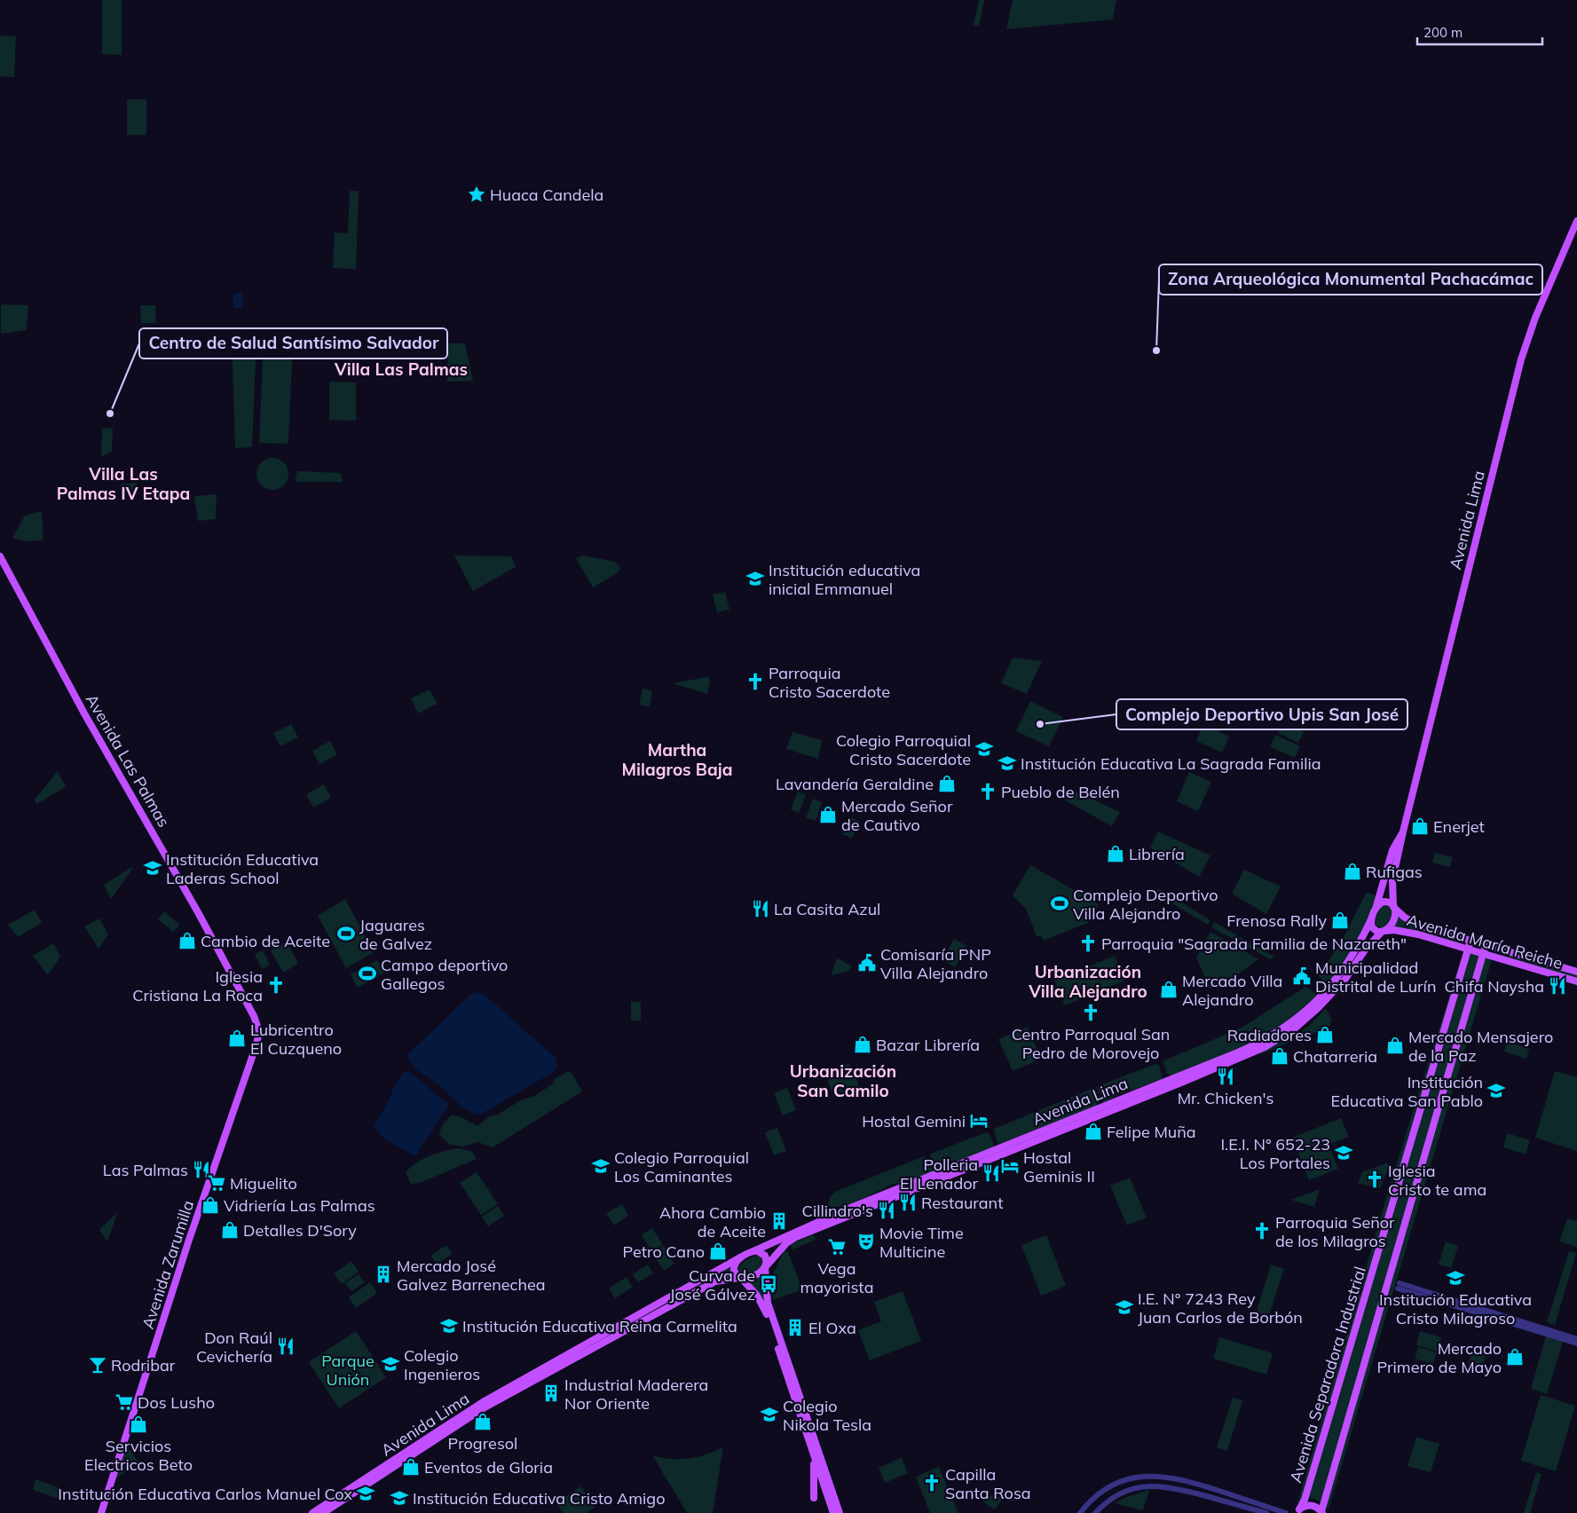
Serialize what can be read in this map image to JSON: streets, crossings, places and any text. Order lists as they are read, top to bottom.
{
  "streets": {
    "main road": [
      "Avenida Lima",
      "Avenida Las Palmas",
      "Avenida María Reiche",
      "Avenida Zarumilla",
      "Avenida Separadora Industrial"
    ]
  },
  "crossings": [
    ["Avenida Lima", "Avenida María Reiche"],
    ["Avenida Las Palmas", "Avenida Zarumilla"],
    ["Avenida María Reiche", "Avenida Separadora Industrial"]
  ],
  "districts": [
    "Villa Las Palmas",
    "Villa Las Palmas IV Etapa",
    "Martha Milagros Baja",
    "Urbanización Villa Alejandro",
    "Urbanización San Camilo"
  ],
  "parks": ["Parque Unión"],
  "places": {
    "place": ["Huaca Candela"],
    "other": ["Zona Arqueológica Monumental Pachacámac", "Centro de Salud Santísimo Salvador", "Complejo Deportivo Upis San José"],
    "school or university": [
      "Institución educativa inicial Emmanuel",
      "Colegio Parroquial Cristo Sacerdote",
      "Institución Educativa La Sagrada Familia",
      "Institución Educativa Laderas School",
      "Institución Educativa San Pablo",
      "I.E.I. N° 652-23 Los Portales",
      "Colegio Parroquial Los Caminantes",
      "Institución Educativa Cristo Milagroso",
      "I.E. N° 7243 Rey Juan Carlos de Borbón",
      "Institución Educativa Reina Carmelita",
      "Colegio Ingenieros",
      "Colegio Nikola Tesla",
      "Institución Educativa Carlos Manuel Cox",
      "Institución Educativa Cristo Amigo"
    ],
    "church": [
      "Parroquia Cristo Sacerdote",
      "Pueblo de Belén",
      "Parroquia \"Sagrada Familia de Nazareth\"",
      "Iglesia Cristiana La Roca",
      "Centro Parroqual San Pedro de Morovejo",
      "Iglesia Cristo te ama",
      "Parroquia Señor de los Milagros",
      "Capilla Santa Rosa"
    ],
    "shop": [
      "Lavandería Geraldine",
      "Mercado Señor de Cautivo",
      "Enerjet",
      "Librería",
      "Rufigas",
      "Frenosa Rally",
      "Cambio de Aceite",
      "Mercado Villa Alejandro",
      "Radiadores",
      "Lubricentro El Cuzqueno",
      "Bazar Librería",
      "Mercado Mensajero de la Paz",
      "Chatarreria",
      "Felipe Muña",
      "Vidriería Las Palmas",
      "Detalles D'Sory",
      "Petro Cano",
      "Mercado Primero de Mayo",
      "Progresol",
      "Servicios Electricos Beto",
      "Eventos de Gloria"
    ],
    "sports": ["Complejo Deportivo Villa Alejandro", "Jaguares de Galvez", "Campo deportivo Gallegos"],
    "restaurant": [
      "La Casita Azul",
      "Chifa Naysha",
      "Mr. Chicken's",
      "Las Palmas",
      "Polleria El Lenador",
      "Restaurant",
      "Cillindro's",
      "Don Raúl Cevichería"
    ],
    "public building": ["Comisaría PNP Villa Alejandro", "Municipalidad Distrital de Lurín"],
    "hotel": ["Hostal Gemini", "Hostal Geminis II"],
    "supermarket": ["Miguelito", "Vega mayorista", "Dos Lusho"],
    "building": [
      "Ahora Cambio de Aceite",
      "Mercado José Galvez Barrenechea",
      "El Oxa",
      "Industrial Maderera Nor Oriente"
    ],
    "theatre": ["Movie Time Multicine"],
    "bus stop": ["Curva de José Gálvez"],
    "bar": ["Rodribar"]
  },
  "scale_bar": "200 m"
}
